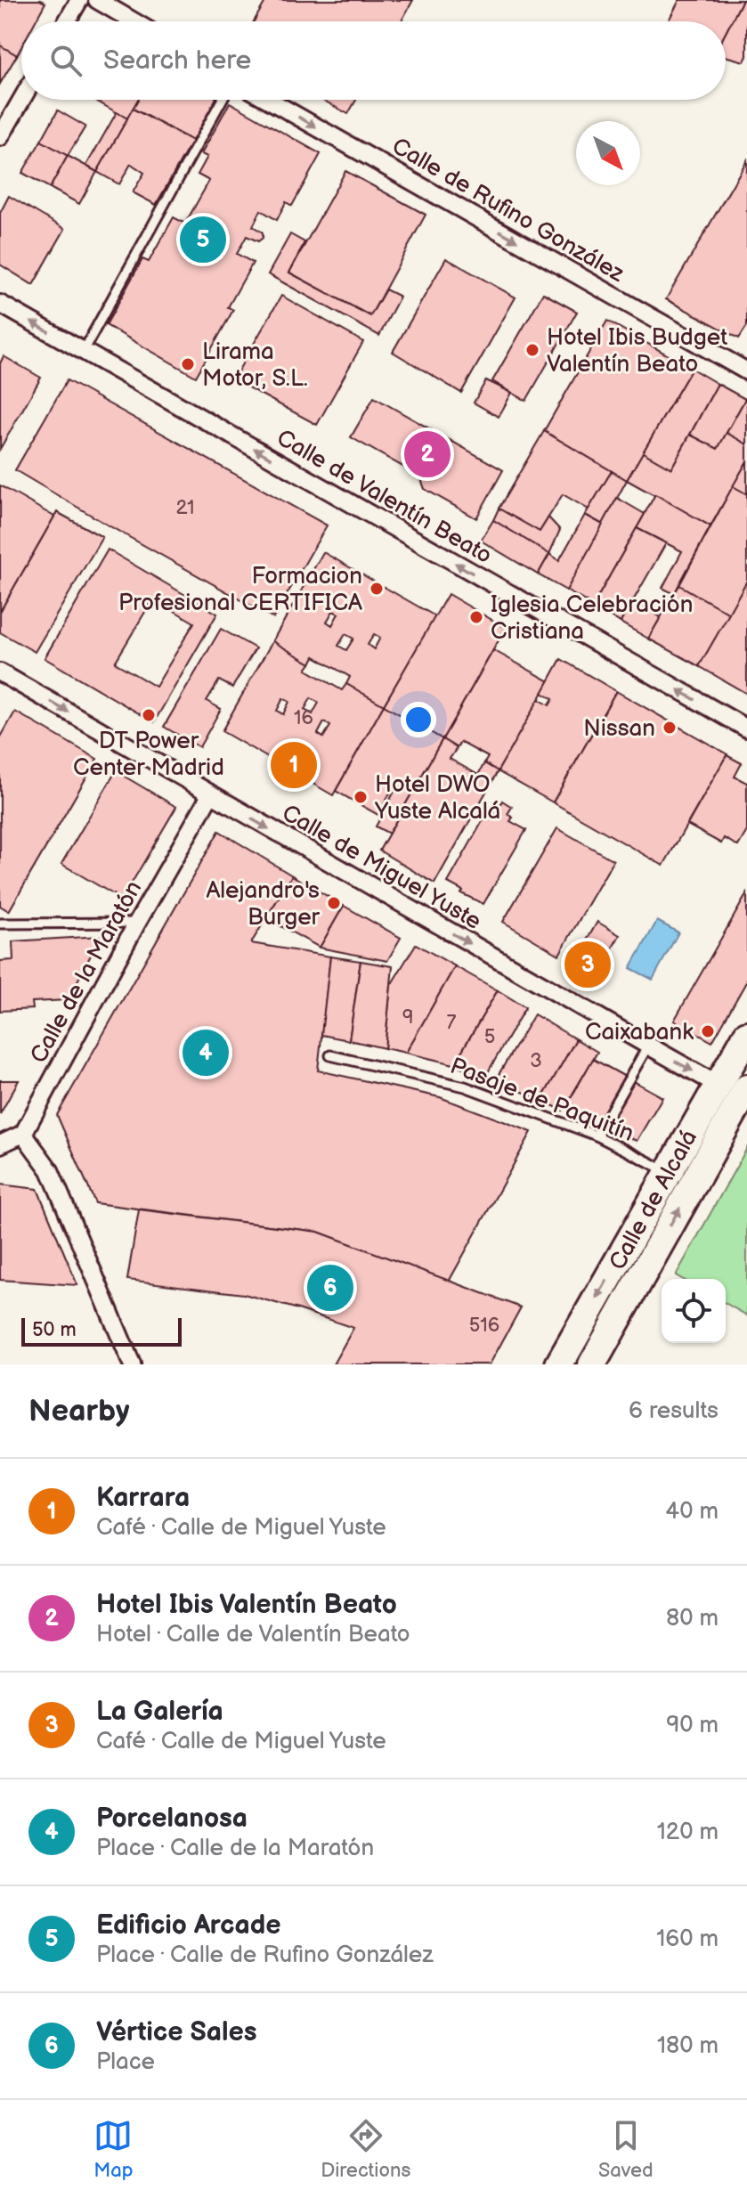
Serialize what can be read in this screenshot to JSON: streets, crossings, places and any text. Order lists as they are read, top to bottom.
{
  "streets": {
    "main road": ["Calle de Alcalá"],
    "street": [
      "Calle de Rufino González",
      "Calle de Valentín Beato",
      "Calle de Miguel Yuste",
      "Calle de la Maratón"
    ],
    "lane": ["Pasaje de Paquitín"]
  },
  "crossings": [
    ["Calle de Miguel Yuste", "Calle de la Maratón"],
    ["Calle de Miguel Yuste", "Calle de Alcalá"],
    ["Pasaje de Paquitín", "Calle de Alcalá"]
  ],
  "one_way": ["Calle de Rufino González", "Calle de Valentín Beato", "Calle de Miguel Yuste"],
  "places": [
    "Hotel Ibis Budget Valentín Beato",
    "Lirama Motor, S.L.",
    "Formacion Profesional CERTIFICA",
    "Iglesia Celebración Cristiana",
    "DT Power Center Madrid",
    "Nissan",
    "Hotel DWO Yuste Alcalá",
    "Alejandro's Burger",
    "Caixabank"
  ],
  "house_numbers": [
    "21",
    "16",
    "9",
    "7",
    "5",
    "3",
    "516"
  ],
  "scale_bar": "50 m",
  "north": "bottom right",
  "page": {
    "search": "Search here",
    "pins": [
      "5",
      "2",
      "1",
      "3",
      "4",
      "6"
    ],
    "scale": "50 m",
    "heading": ["Nearby", "6 results"],
    "list": [
      {
        "mark": "1",
        "name": "Karrara",
        "note": "Café · Calle de Miguel Yuste",
        "value": "40 m"
      },
      {
        "mark": "2",
        "name": "Hotel Ibis Valentín Beato",
        "note": "Hotel · Calle de Valentín Beato",
        "value": "80 m"
      },
      {
        "mark": "3",
        "name": "La Galería",
        "note": "Café · Calle de Miguel Yuste",
        "value": "90 m"
      },
      {
        "mark": "4",
        "name": "Porcelanosa",
        "note": "Place · Calle de la Maratón",
        "value": "120 m"
      },
      {
        "mark": "5",
        "name": "Edificio Arcade",
        "note": "Place · Calle de Rufino González",
        "value": "160 m"
      },
      {
        "mark": "6",
        "name": "Vértice Sales",
        "note": "Place",
        "value": "180 m"
      }
    ],
    "nav": ["Map", "Directions", "Saved"]
  }
}
